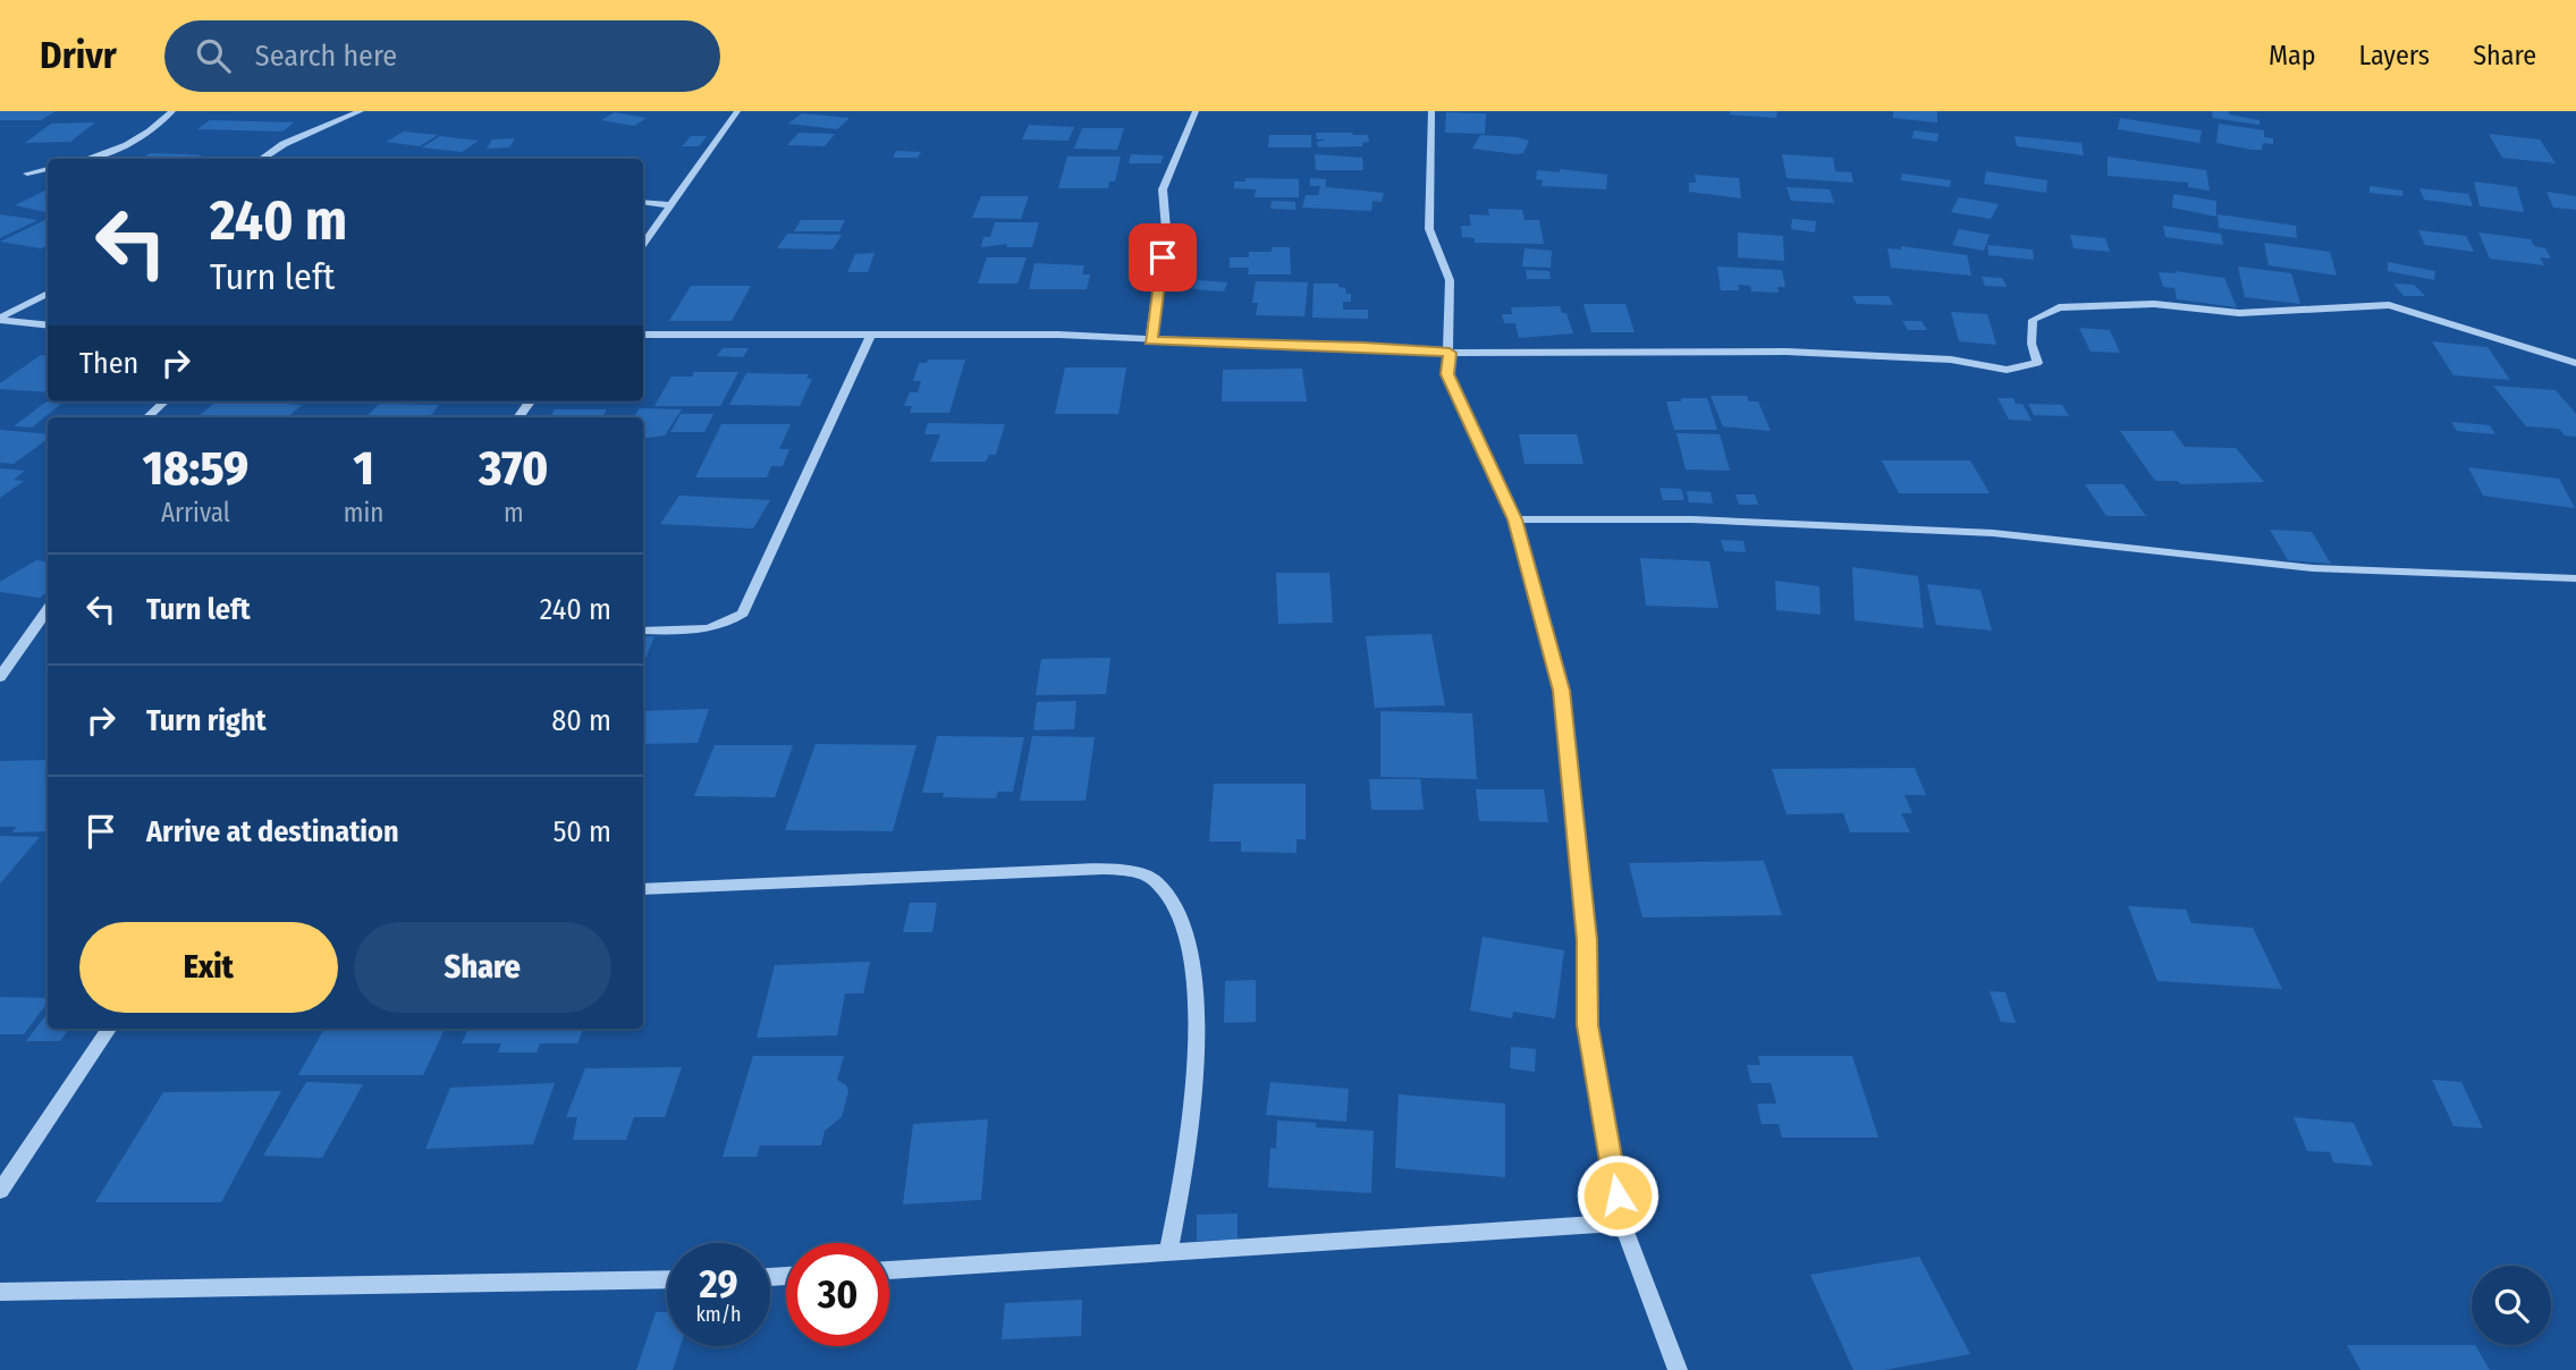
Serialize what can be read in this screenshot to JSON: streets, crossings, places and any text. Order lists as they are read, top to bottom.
{
  "page": {
    "header": "Drivr",
    "search": "Search here",
    "nav": ["Map", "Layers", "Share"],
    "turn": ["240 m", "Turn left"],
    "then": "Then",
    "eta": [
      "18:59",
      "Arrival",
      "1",
      "min",
      "370",
      "m"
    ],
    "list": [
      {
        "name": "Turn left",
        "value": "240 m"
      },
      {
        "name": "Turn right",
        "value": "80 m"
      },
      {
        "name": "Arrive at destination",
        "value": "50 m"
      }
    ],
    "buttons": ["Exit", "Share"],
    "speed": "29 km/h",
    "limit": "30"
  }
}
